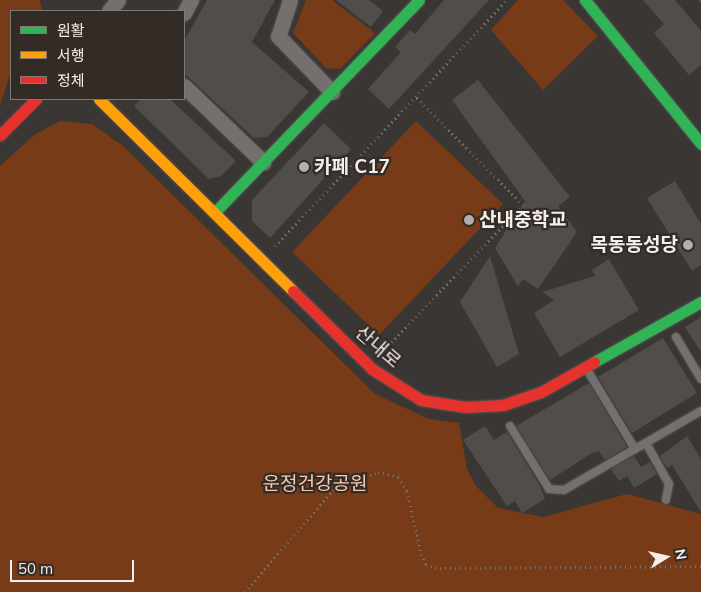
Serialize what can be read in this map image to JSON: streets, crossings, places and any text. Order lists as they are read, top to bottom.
{
  "streets": {
    "street": ["산내로"]
  },
  "parks": ["운정건강공원"],
  "places": ["카페 C17", "산내중학교", "목동동성당"],
  "legend": ["원활", "서행", "정체"],
  "scale_bar": "50 m",
  "north": "right"
}
